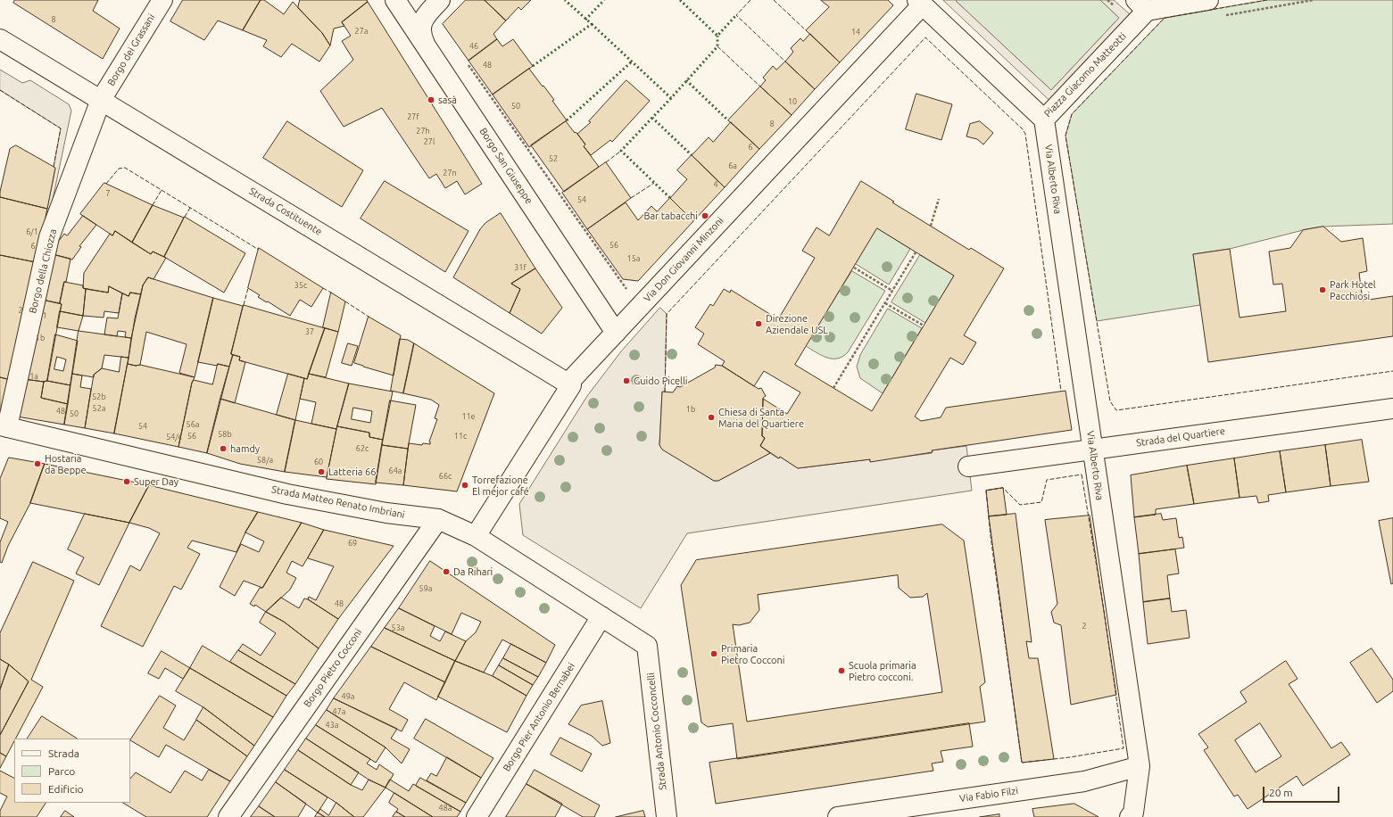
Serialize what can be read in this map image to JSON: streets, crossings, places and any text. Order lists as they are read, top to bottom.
{
  "streets": {
    "street": [
      "Borgo dei Grassani",
      "Piazza Giacomo Matteotti",
      "Borgo San Giuseppe",
      "Via Alberto Riva",
      "Strada Costituente",
      "Via Don Giovanni Minzoni",
      "Borgo della Chiozza",
      "Strada del Quartiere",
      "Strada Matteo Renato Imbriani",
      "Borgo Pietro Cocconi",
      "Borgo Pier Antonio Bernabei",
      "Strada Antonio Cocconcelli",
      "Via Fabio Filzi"
    ]
  },
  "crossings": [
    ["Borgo dei Grassani", "Strada Costituente"],
    ["Borgo dei Grassani", "Borgo della Chiozza"],
    ["Piazza Giacomo Matteotti", "Via Alberto Riva"],
    ["Piazza Giacomo Matteotti", "Via Don Giovanni Minzoni"],
    ["Borgo San Giuseppe", "Via Don Giovanni Minzoni"],
    ["Via Alberto Riva", "Strada del Quartiere"],
    ["Via Alberto Riva", "Via Fabio Filzi"],
    ["Strada Costituente", "Via Don Giovanni Minzoni"],
    ["Strada Costituente", "Borgo della Chiozza"],
    ["Via Don Giovanni Minzoni", "Strada Matteo Renato Imbriani"],
    ["Borgo della Chiozza", "Strada Matteo Renato Imbriani"],
    ["Strada Matteo Renato Imbriani", "Borgo Pietro Cocconi"],
    ["Strada Matteo Renato Imbriani", "Borgo Pier Antonio Bernabei"],
    ["Strada Matteo Renato Imbriani", "Strada Antonio Cocconcelli"]
  ],
  "places": [
    "sasà",
    "Bar tabacchi",
    "Park Hotel Pacchiosi",
    "Direzione Aziendale USL",
    "Guido Picelli",
    "Chiesa di Santa Maria del Quartiere",
    "hamdy",
    "Hostaria da Beppe",
    "Latteria 66",
    "Super Day",
    "Torrefazione El mejor café",
    "Da Rihari",
    "Primaria Pietro Cocconi",
    "Scuola primaria Pietro cocconi."
  ],
  "house_numbers": [
    "8",
    "27a",
    "14",
    "46",
    "48",
    "10",
    "50",
    "27f",
    "8",
    "27h",
    "27l",
    "6",
    "52",
    "6a",
    "27n",
    "4",
    "7",
    "54",
    "6/1",
    "56",
    "6",
    "15a",
    "31f",
    "35c",
    "2",
    "1",
    "37",
    "1b",
    "1a",
    "52b",
    "52a",
    "1b",
    "48",
    "50",
    "11e",
    "56a",
    "54",
    "58b",
    "56",
    "11c",
    "54/c",
    "62c",
    "58/a",
    "60",
    "64a",
    "66c",
    "69",
    "59a",
    "48",
    "2",
    "53a",
    "49a",
    "47a",
    "43a",
    "48a"
  ],
  "legend": ["Strada", "Parco", "Edificio"],
  "scale_bar": "20 m"
}
